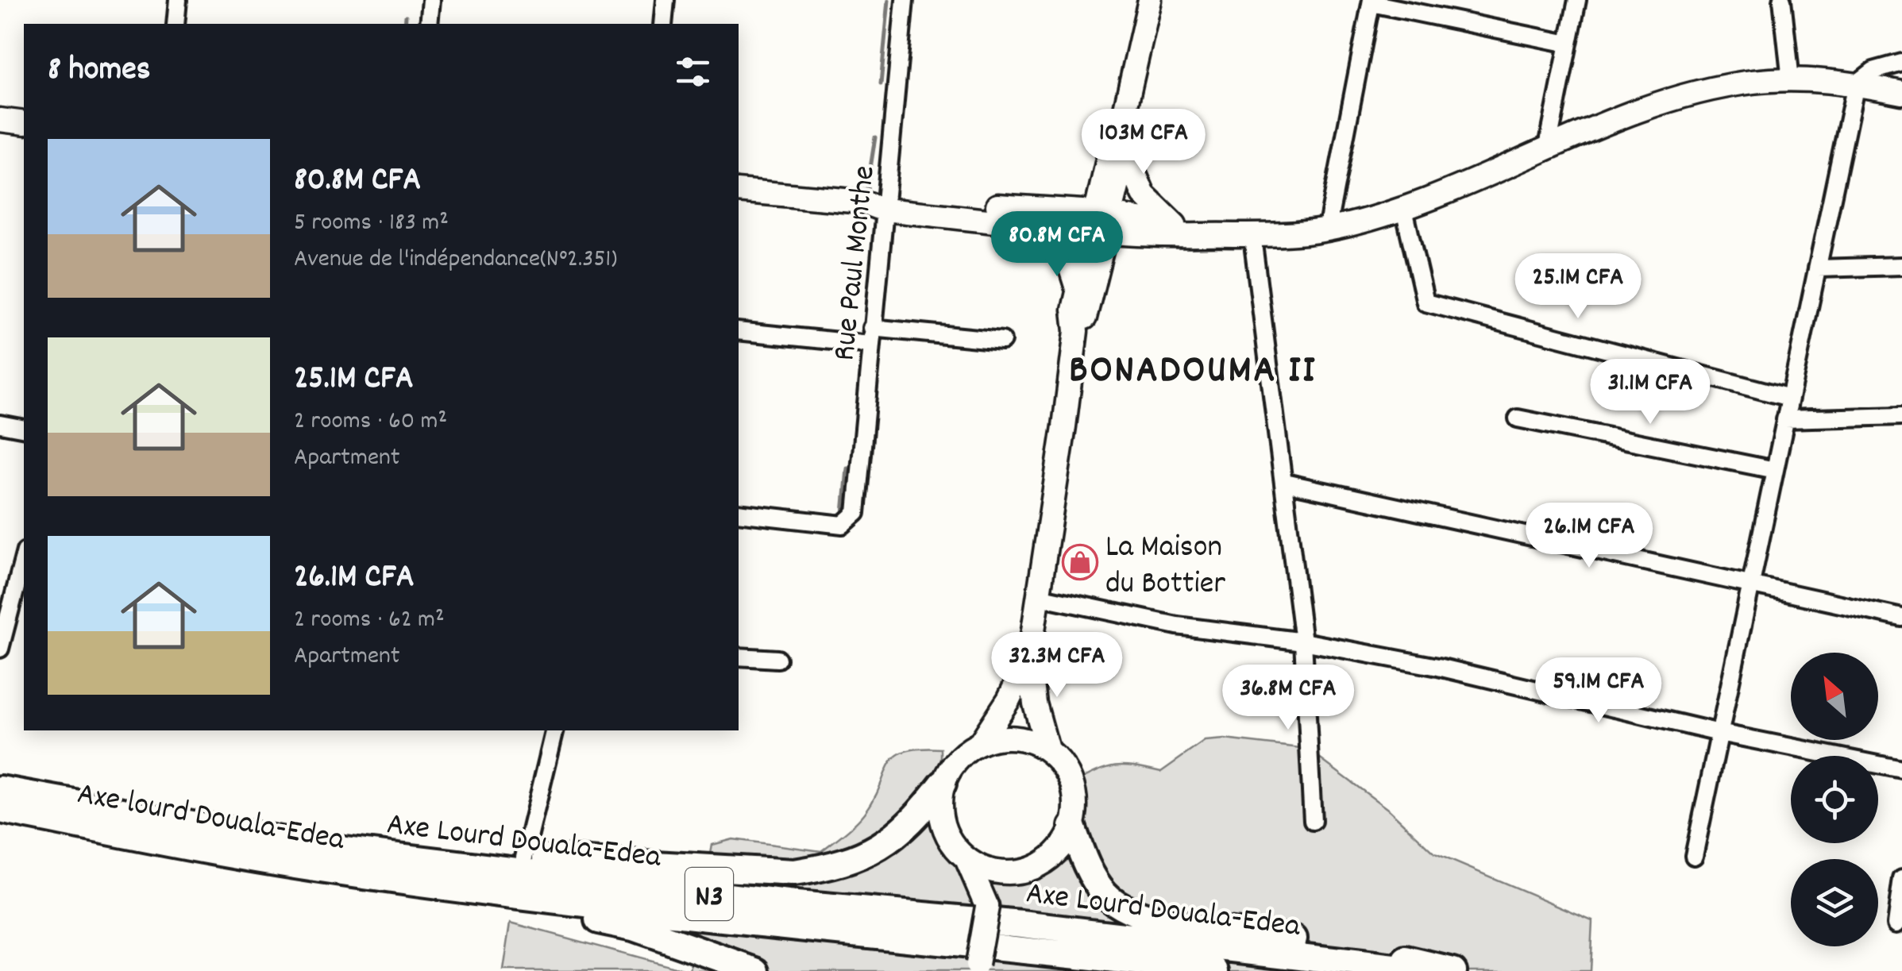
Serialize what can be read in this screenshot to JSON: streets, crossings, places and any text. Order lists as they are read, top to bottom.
{
  "streets": {
    "highway": ["Axe lourd Douala-Edea", "Axe Lourd Douala-Edea", "N3"],
    "street": ["Rue Paul Monthe"]
  },
  "crossings": [
    ["Axe lourd Douala-Edea", "Axe Lourd Douala-Edea"]
  ],
  "districts": ["BONADOUMA II"],
  "places": {
    "shop": ["La Maison du Bottier"]
  },
  "north": "top left",
  "page": {
    "heading": "8 homes",
    "price": [
      "103M CFA",
      "80.8M CFA",
      "25.1M CFA",
      "31.1M CFA",
      "26.1M CFA",
      "32.3M CFA",
      "59.1M CFA",
      "36.8M CFA"
    ],
    "list": [
      {
        "name": "80.8M CFA",
        "note": "5 rooms · 183 m² · Avenue de l'indépendance(N°2.351)"
      },
      {
        "name": "25.1M CFA",
        "note": "2 rooms · 60 m² · Apartment"
      },
      {
        "name": "26.1M CFA",
        "note": "2 rooms · 62 m² · Apartment"
      }
    ]
  }
}
